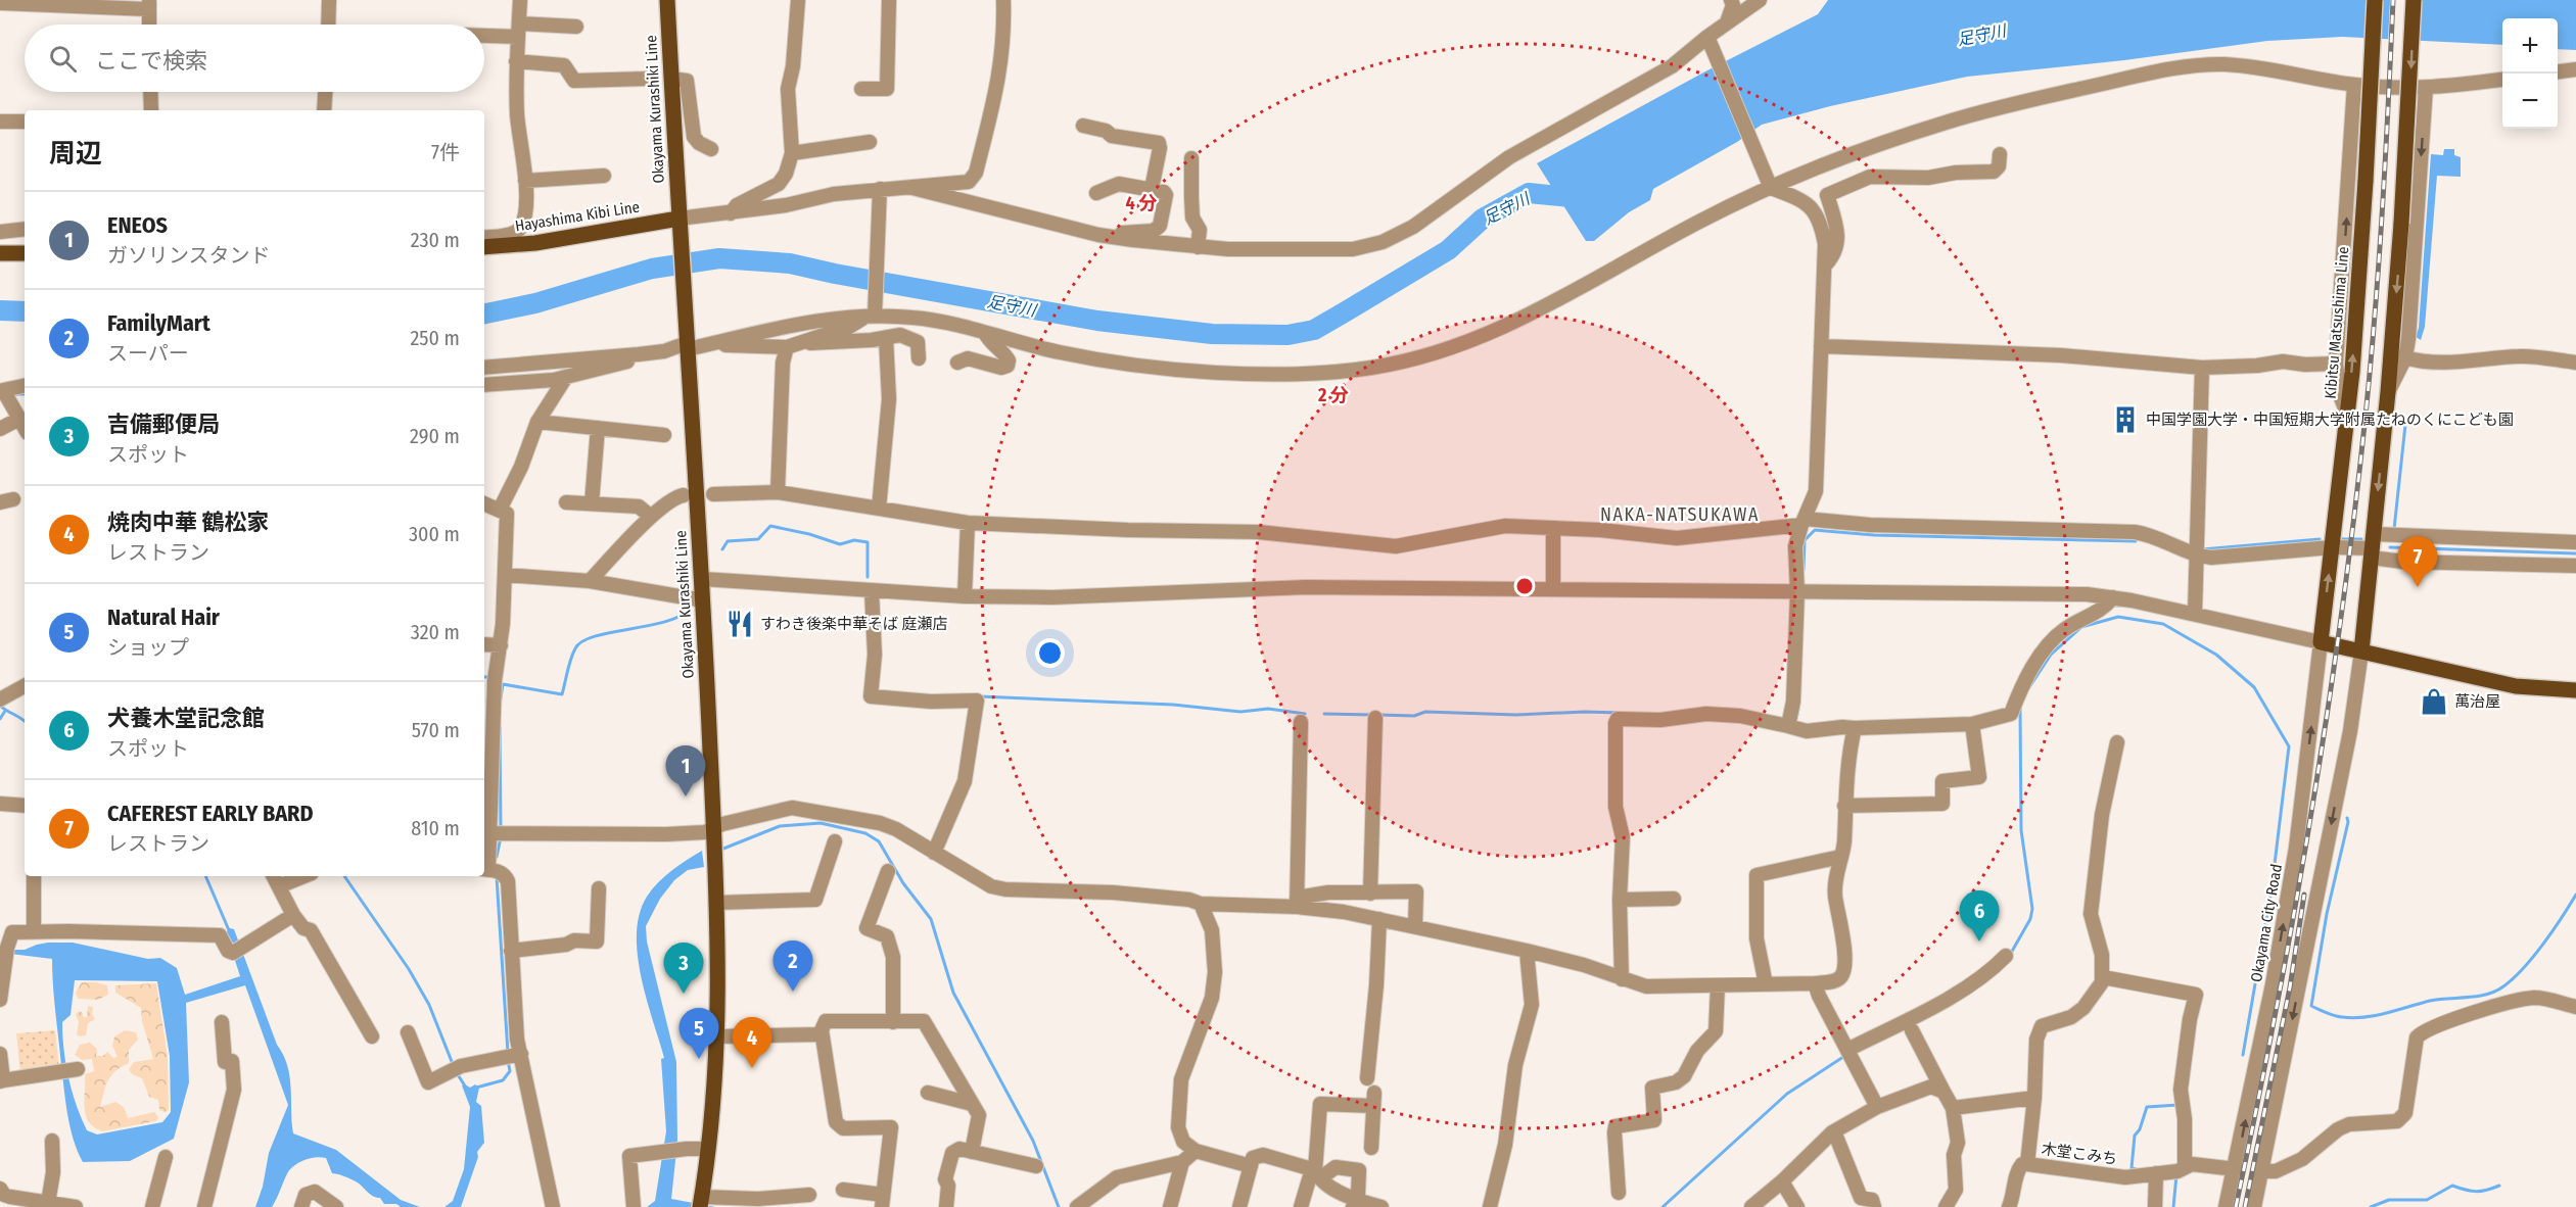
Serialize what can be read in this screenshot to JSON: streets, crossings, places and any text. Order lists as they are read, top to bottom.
{
  "streets": {
    "main road": ["Okayama Kurashiki Line", "Hayashima Kibi Line", "Kibitsu Matsushima Line"],
    "street": ["Okayama City Road", "木堂こみち"]
  },
  "crossings": [
    ["Okayama Kurashiki Line", "Hayashima Kibi Line"],
    ["Kibitsu Matsushima Line", "Okayama City Road"],
    ["Okayama City Road", "木堂こみち"]
  ],
  "districts": ["NAKA-NATSUKAWA"],
  "water": ["足守川"],
  "places": {
    "building": ["中国学園大学・中国短期大学附属たねのくにこども園"],
    "restaurant": ["すわき後楽中華そば 庭瀬店"],
    "shop": ["萬治屋"]
  },
  "page": {
    "map_buttons": ["+", "−"],
    "search": "ここで検索",
    "heading": ["周辺", "7件"],
    "list": [
      {
        "mark": "1",
        "name": "ENEOS",
        "note": "ガソリンスタンド",
        "value": "230 m"
      },
      {
        "mark": "2",
        "name": "FamilyMart",
        "note": "スーパー",
        "value": "250 m"
      },
      {
        "mark": "3",
        "name": "吉備郵便局",
        "note": "スポット",
        "value": "290 m"
      },
      {
        "mark": "4",
        "name": "焼肉中華 鶴松家",
        "note": "レストラン",
        "value": "300 m"
      },
      {
        "mark": "5",
        "name": "Natural Hair",
        "note": "ショップ",
        "value": "320 m"
      },
      {
        "mark": "6",
        "name": "犬養木堂記念館",
        "note": "スポット",
        "value": "570 m"
      },
      {
        "mark": "7",
        "name": "CAFEREST EARLY BARD",
        "note": "レストラン",
        "value": "810 m"
      }
    ],
    "pins": [
      "7",
      "1",
      "6",
      "2",
      "3",
      "5",
      "4"
    ]
  },
  "rings": ["4 分", "2 分"]
}
